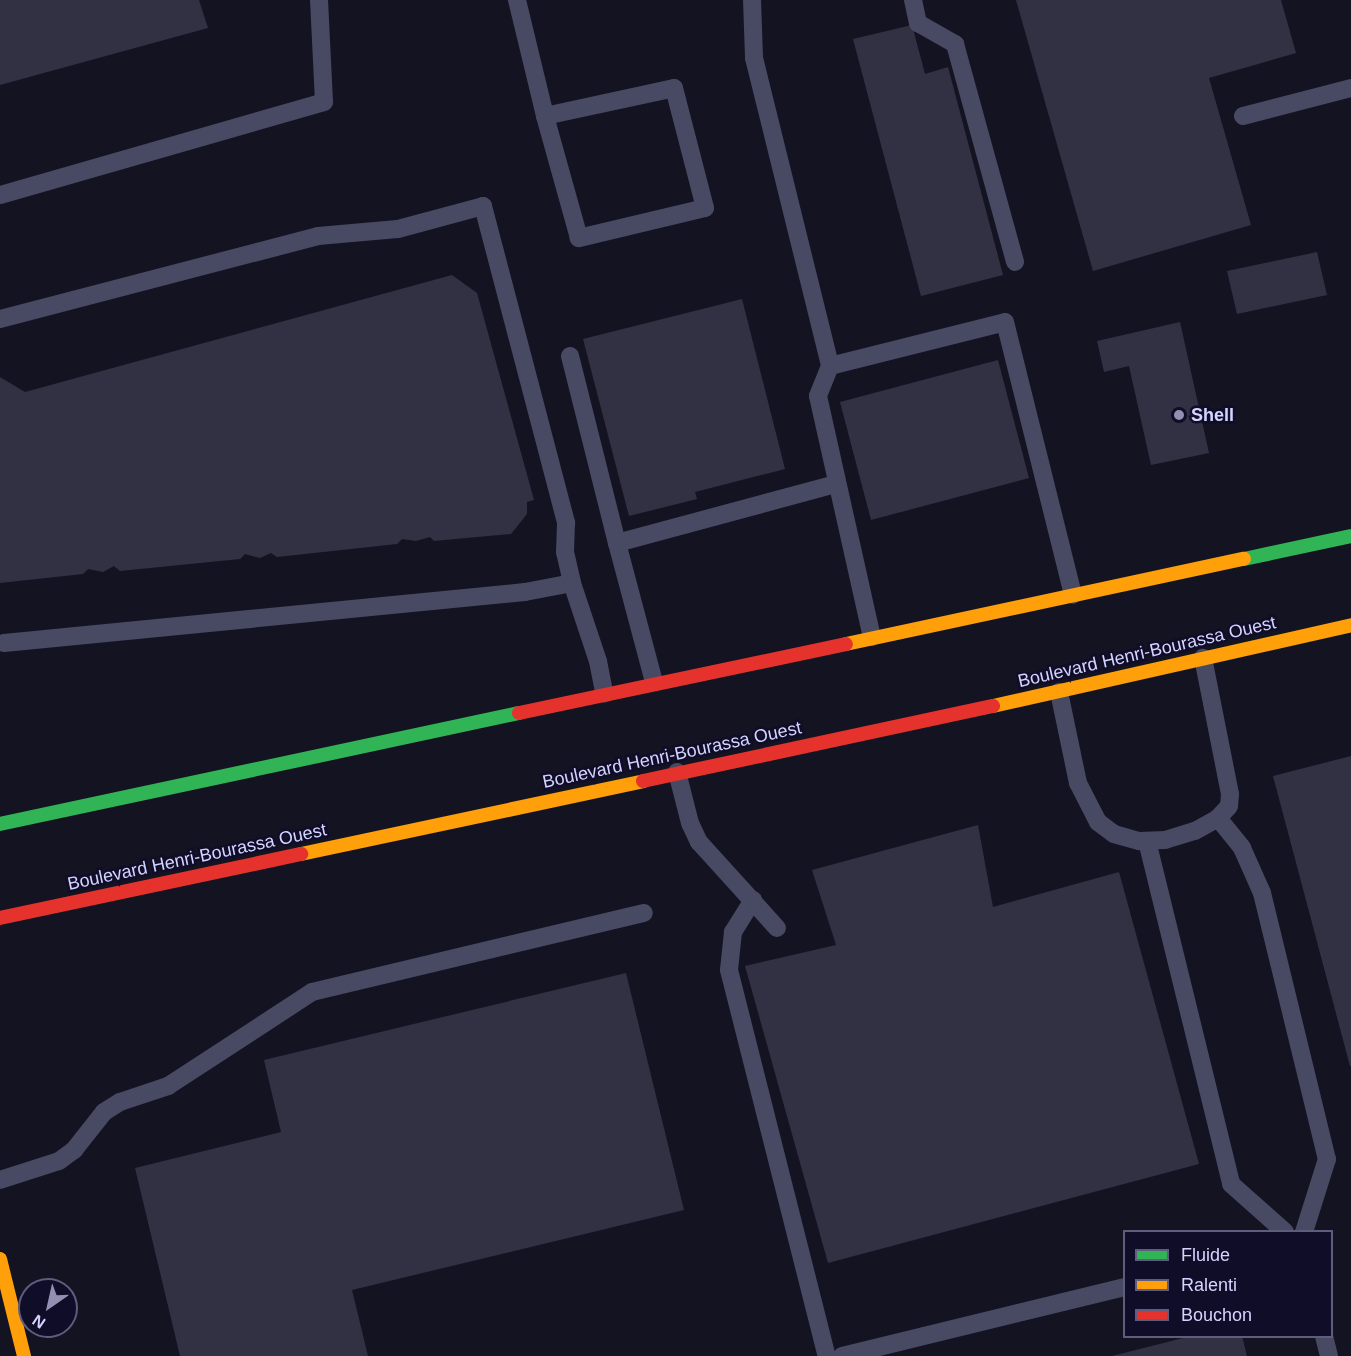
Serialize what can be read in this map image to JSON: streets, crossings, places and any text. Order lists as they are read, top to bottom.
{
  "streets": {
    "main road": ["Boulevard Henri-Bourassa Ouest"]
  },
  "places": ["Shell"],
  "legend": ["Fluide", "Ralenti", "Bouchon"],
  "north": "bottom left"
}
